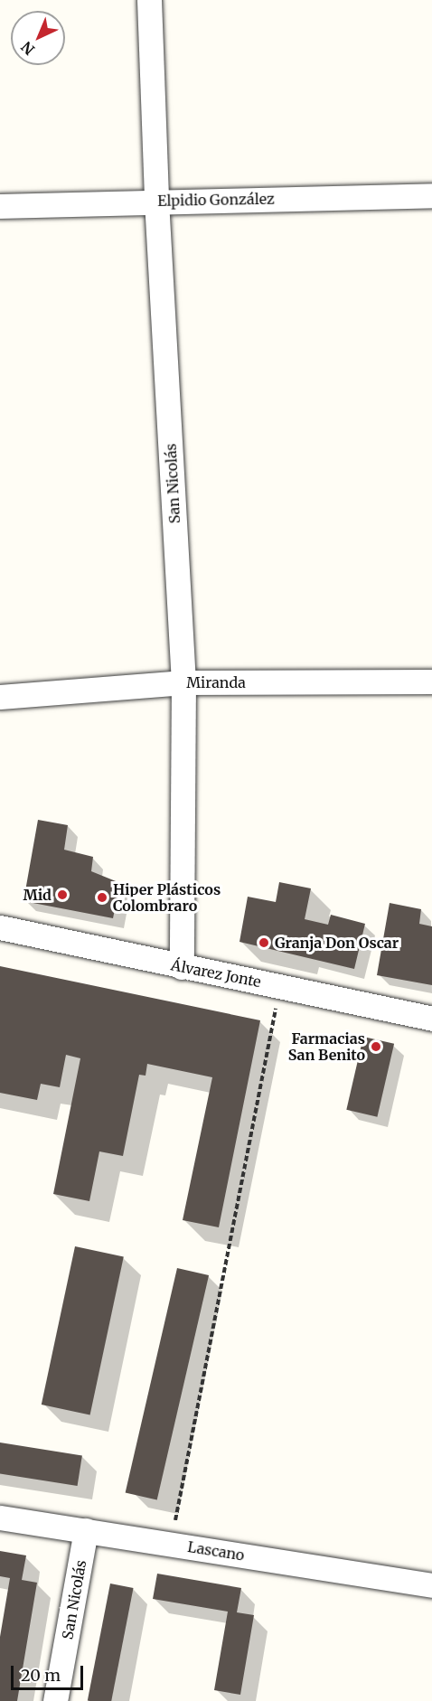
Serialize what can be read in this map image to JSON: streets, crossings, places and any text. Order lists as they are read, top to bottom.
{
  "streets": {
    "street": [
      "Elpidio González",
      "San Nicolás",
      "Miranda",
      "Álvarez Jonte",
      "Lascano"
    ]
  },
  "crossings": [
    ["Elpidio González", "San Nicolás"],
    ["San Nicolás", "Miranda"],
    ["San Nicolás", "Álvarez Jonte"],
    ["San Nicolás", "Lascano"]
  ],
  "places": [
    "Mid",
    "Hiper Plásticos Colombraro",
    "Granja Don Oscar",
    "Farmacias San Benito"
  ],
  "scale_bar": "20 m",
  "north": "bottom left"
}
